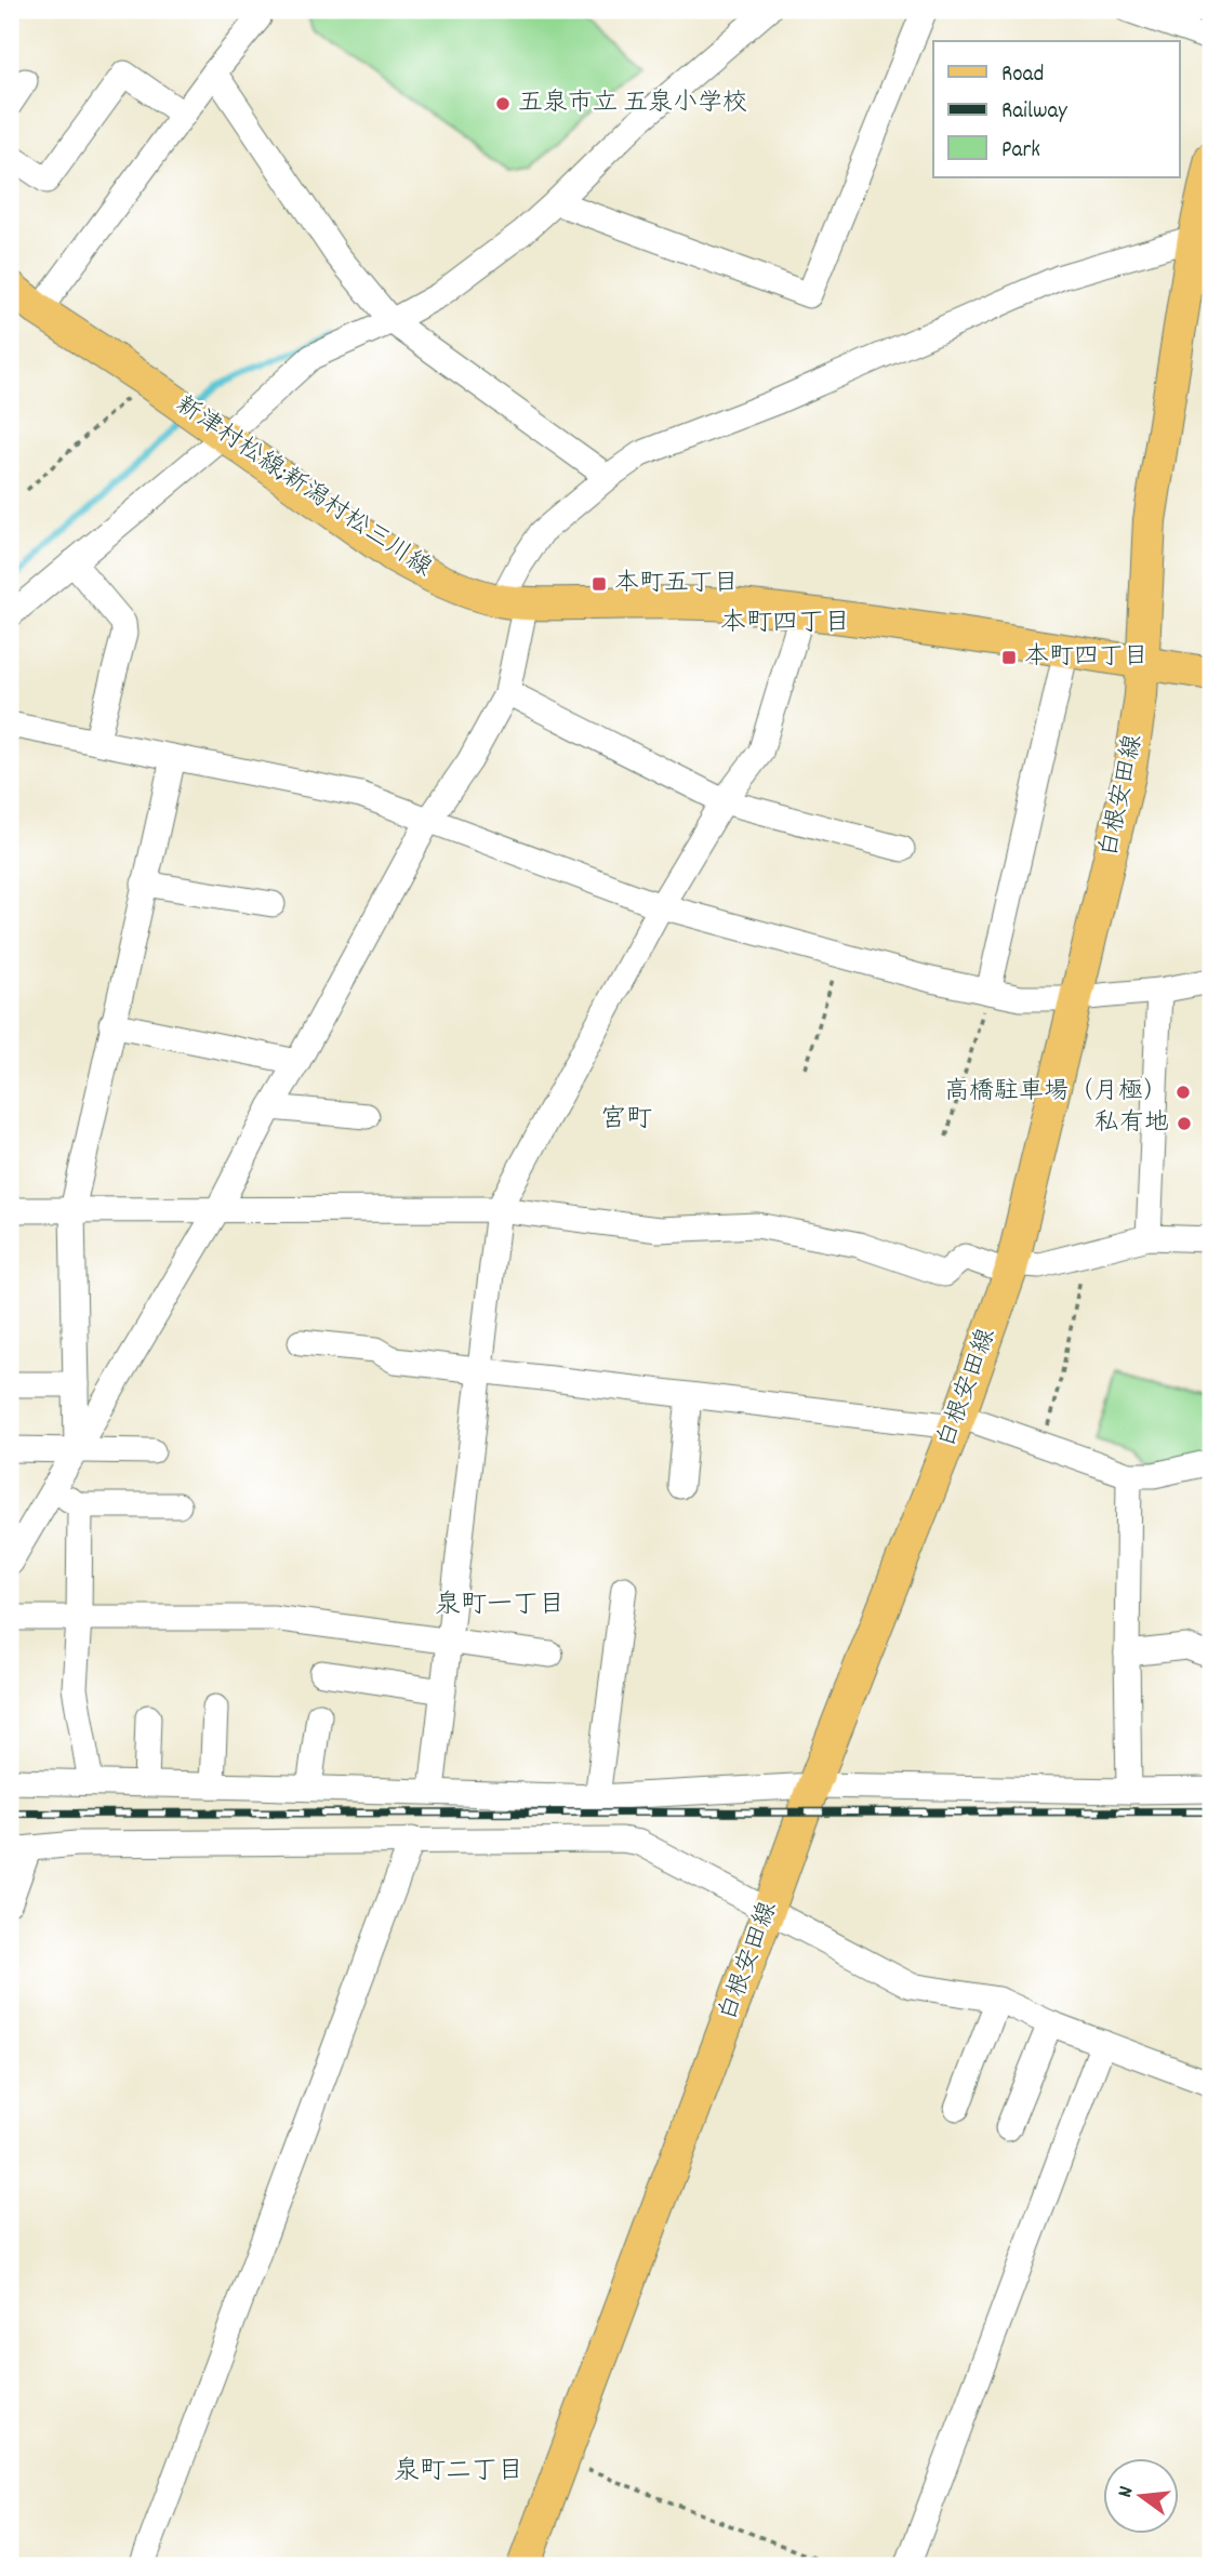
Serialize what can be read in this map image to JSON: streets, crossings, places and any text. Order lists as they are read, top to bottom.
{
  "streets": {
    "main road": ["新津村松線;新潟村松三川線", "白根安田線"]
  },
  "crossings": [
    ["新津村松線;新潟村松三川線", "白根安田線"]
  ],
  "districts": [
    "本町四丁目",
    "宮町",
    "泉町一丁目",
    "泉町二丁目"
  ],
  "places": {
    "other": ["五泉市立 五泉小学校", "高橋駐車場（月極）", "私有地"],
    "transit": ["本町五丁目", "本町四丁目"]
  },
  "legend": ["Road", "Railway", "Park"],
  "north": "left"
}
